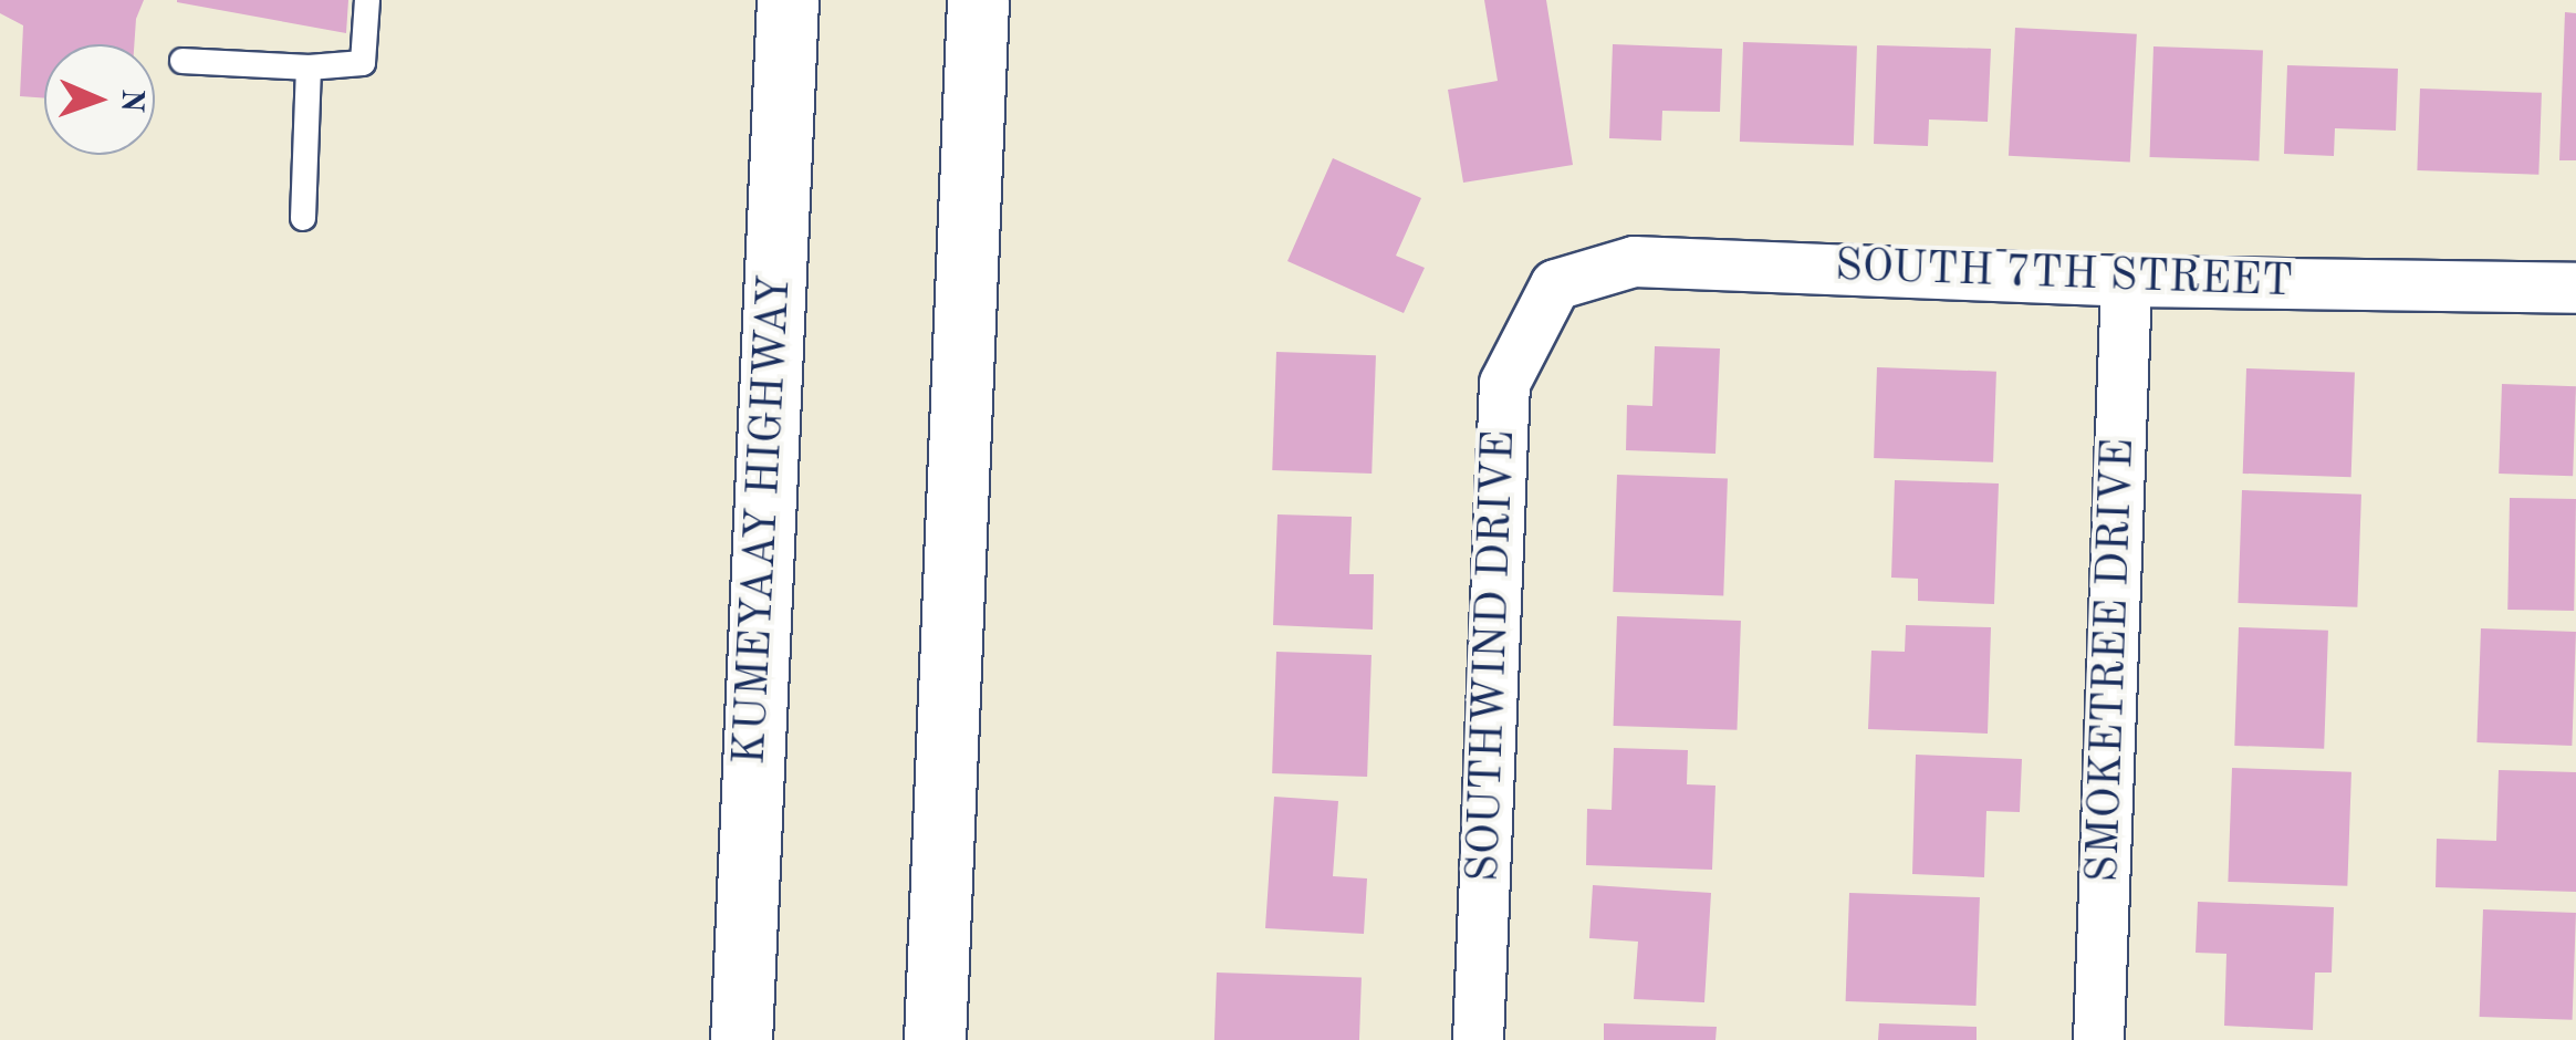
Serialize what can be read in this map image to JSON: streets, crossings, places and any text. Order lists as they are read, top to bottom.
{
  "streets": {
    "highway": ["KUMEYAAY HIGHWAY"],
    "street": ["SOUTH 7TH STREET", "SOUTHWIND DRIVE", "SMOKETREE DRIVE"]
  },
  "crossings": [
    ["SOUTH 7TH STREET", "SOUTHWIND DRIVE"],
    ["SOUTH 7TH STREET", "SMOKETREE DRIVE"]
  ],
  "north": "right"
}
